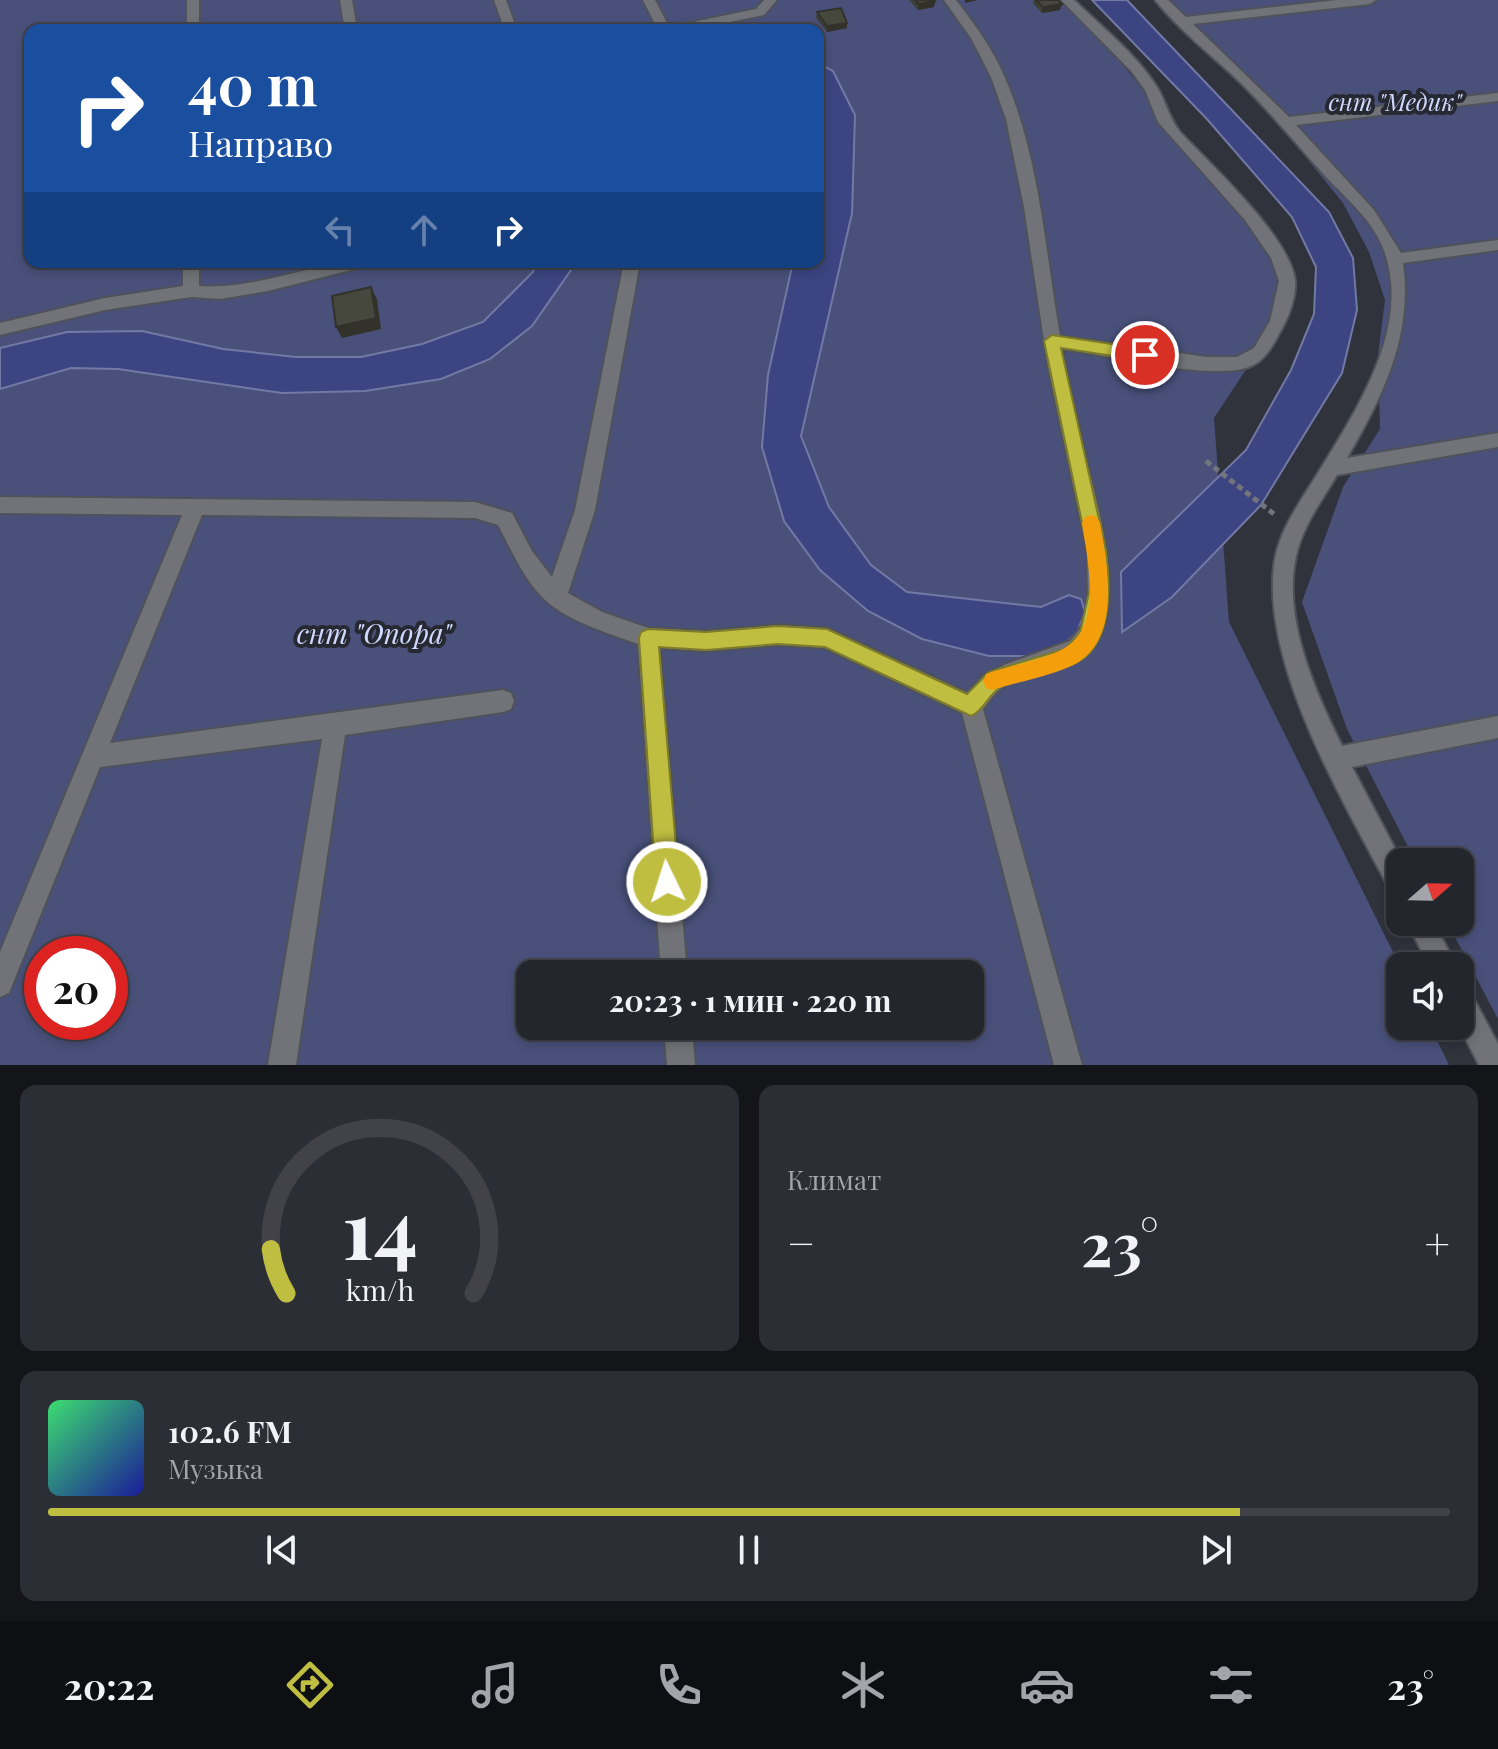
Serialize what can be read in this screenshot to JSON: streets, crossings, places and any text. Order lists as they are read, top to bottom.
{
  "parks": ["снт \"Медик\"", "снт \"Опора\""],
  "north": "right",
  "page": {
    "turn": ["40 m", "Направо"],
    "limit": "20",
    "trip": "20:23 · 1 мин · 220 m",
    "tile": "Климат",
    "heat": ["−", "23°", "+"],
    "song": ["102.6 FM", "Музыка"],
    "tabs": ["20:22", "23°"],
    "gauge": ["14", "km/h"]
  }
}
